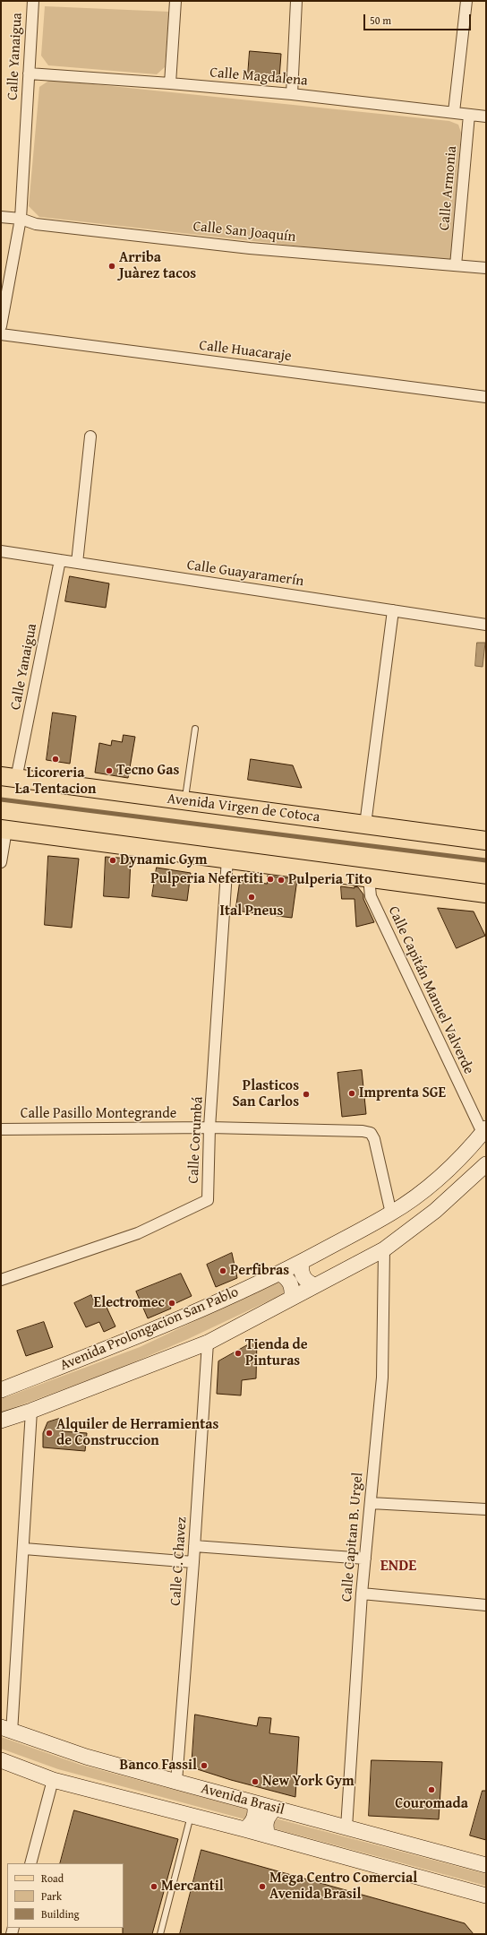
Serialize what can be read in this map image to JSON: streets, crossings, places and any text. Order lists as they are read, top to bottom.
{
  "streets": {
    "main road": ["Avenida Virgen de Cotoca", "Avenida Prolongacion San Pablo", "Avenida Brasil"],
    "street": [
      "Calle Yanaigua",
      "Calle Magdalena",
      "Calle Armonia",
      "Calle San Joaquín",
      "Calle Huacaraje",
      "Calle Guayaramerín",
      "Calle Capitán Manuel Valverde",
      "Calle Pasillo Montegrande",
      "Calle Corumbá",
      "Calle Capitan B. Urgel",
      "Calle C. Chavez"
    ]
  },
  "crossings": [
    ["Calle Yanaigua", "Calle Magdalena"],
    ["Calle Yanaigua", "Calle San Joaquín"],
    ["Calle Yanaigua", "Calle Guayaramerín"],
    ["Calle Yanaigua", "Avenida Virgen de Cotoca"],
    ["Calle Magdalena", "Calle Armonia"],
    ["Calle Armonia", "Calle San Joaquín"],
    ["Calle Capitán Manuel Valverde", "Avenida Prolongacion San Pablo"],
    ["Calle Pasillo Montegrande", "Calle Corumbá"],
    ["Calle Pasillo Montegrande", "Avenida Prolongacion San Pablo"],
    ["Calle Capitan B. Urgel", "Avenida Brasil"],
    ["Calle C. Chavez", "Avenida Brasil"]
  ],
  "districts": ["ENDE"],
  "places": [
    "Arriba Juàrez tacos",
    "Licoreria La Tentacion",
    "Tecno Gas",
    "Dynamic Gym",
    "Pulperia Nefertiti",
    "Pulperia Tito",
    "Ital Pneus",
    "Imprenta SGE",
    "Plasticos San Carlos",
    "Perfibras",
    "Electromec",
    "Tienda de Pinturas",
    "Alquiler de Herramientas de Construccion",
    "Banco Fassil",
    "New York Gym",
    "Couromada",
    "Mercantil",
    "Mega Centro Comercial Avenida Brasil"
  ],
  "legend": ["Road", "Park", "Building"],
  "scale_bar": "50 m"
}
